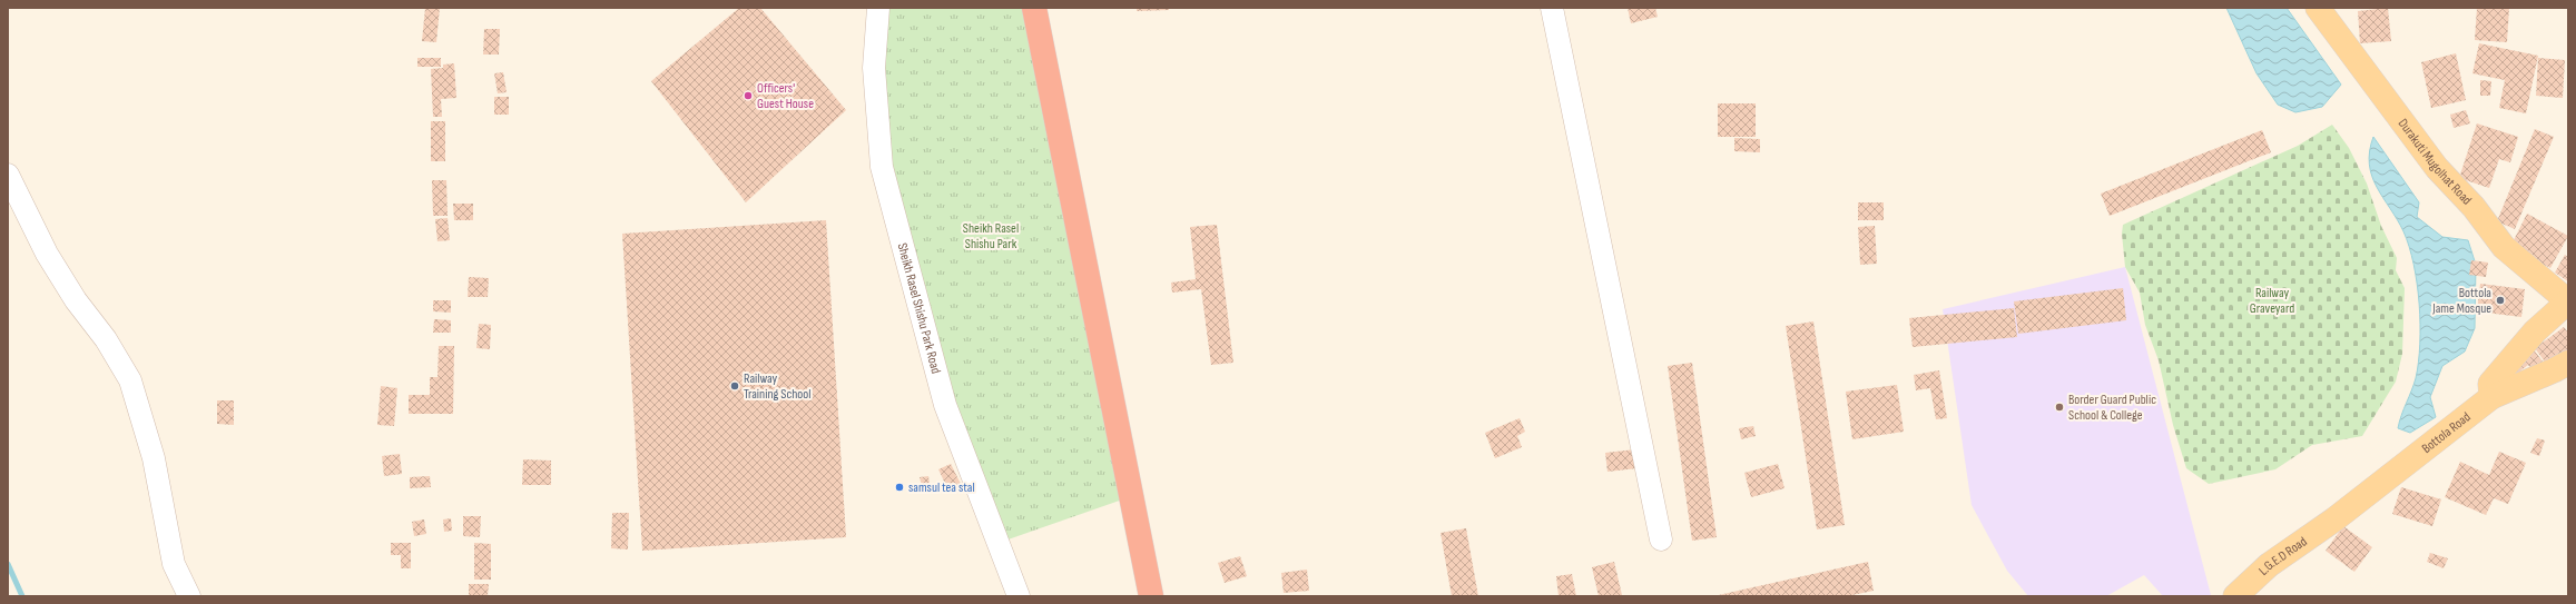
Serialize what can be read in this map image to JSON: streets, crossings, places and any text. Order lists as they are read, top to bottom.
{
  "streets": {
    "main road": ["Durakuti Mugolhat Road", "Bottola Road", "L.G.E.D Road"],
    "street": ["Sheikh Rasel Shishu Park Road"]
  },
  "crossings": [
    ["Bottola Road", "L.G.E.D Road"]
  ],
  "parks": ["Sheikh Rasel Shishu Park", "Railway Graveyard"],
  "places": [
    "Officers' Guest House",
    "Bottola Jame Mosque",
    "Railway Training School",
    "Border Guard Public School & College",
    "samsul tea stal"
  ]
}
